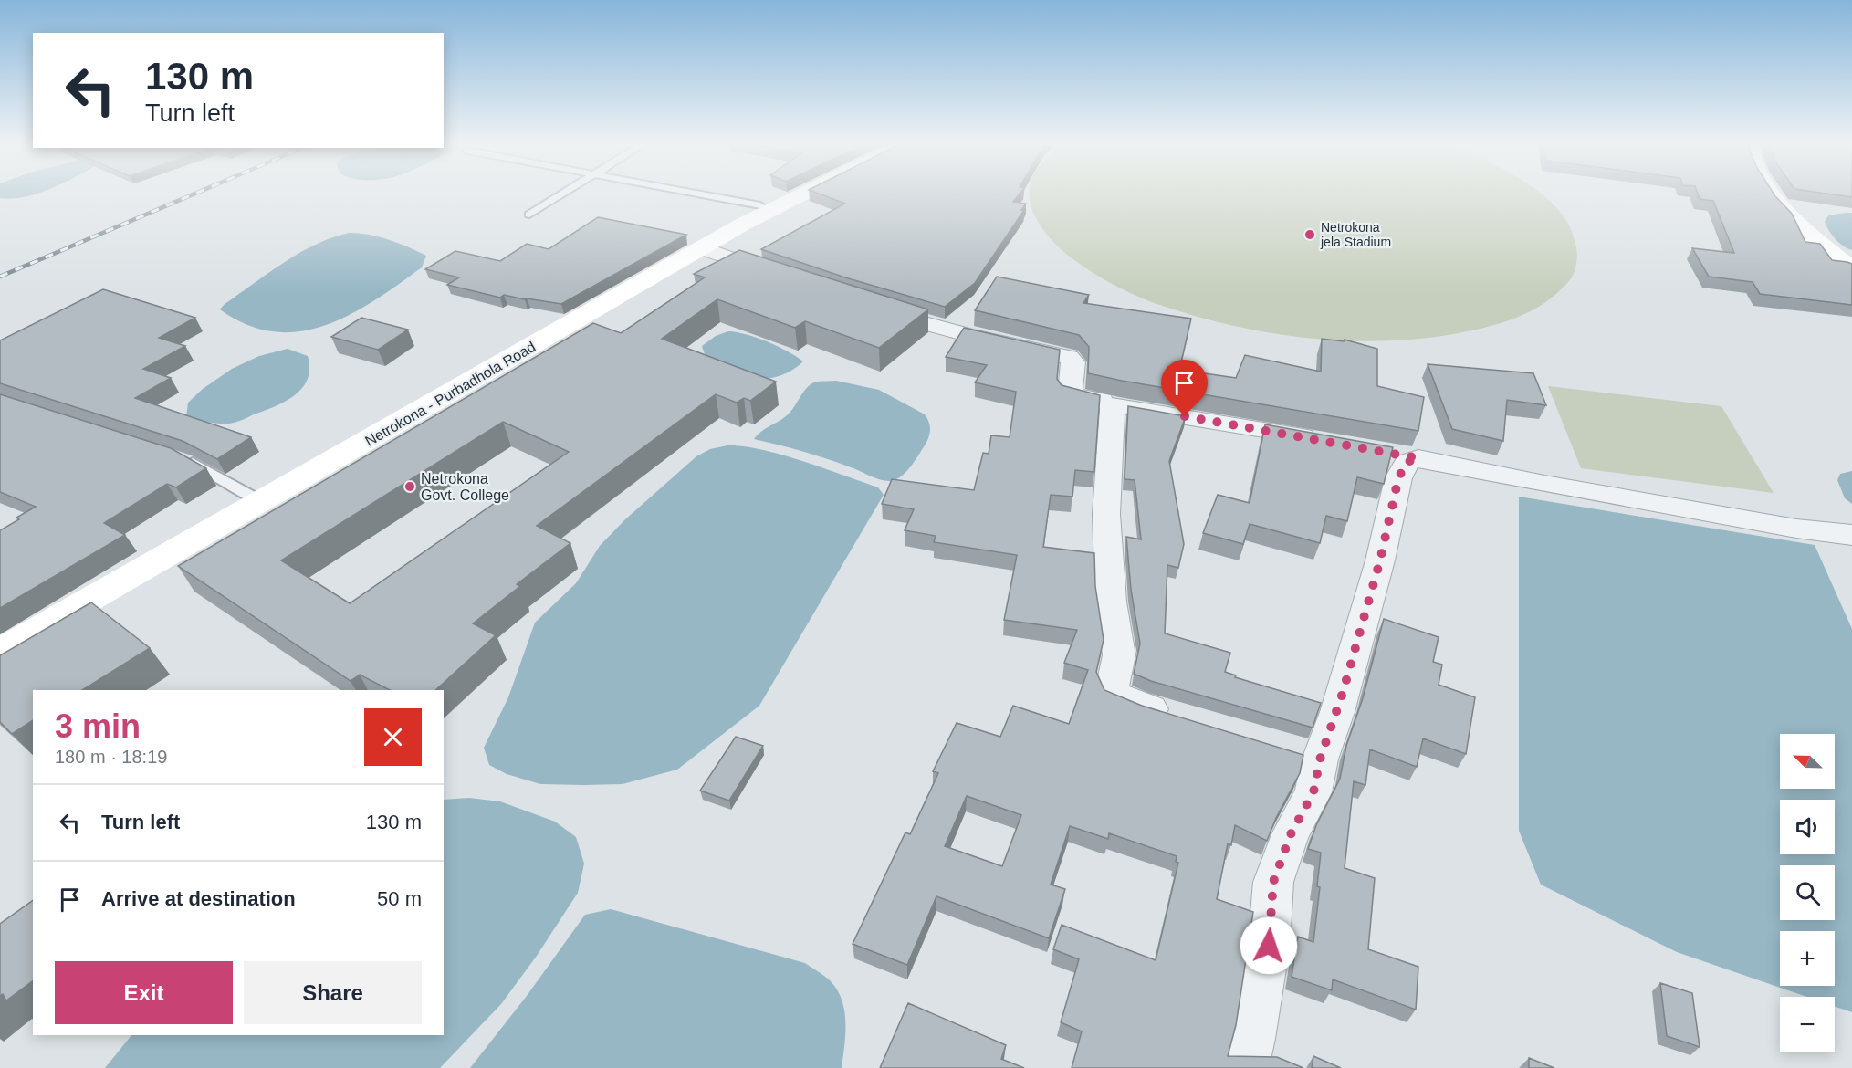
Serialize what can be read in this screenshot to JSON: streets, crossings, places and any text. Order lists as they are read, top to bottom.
{
  "streets": {
    "main road": ["Netrokona - Purbadhola Road"]
  },
  "places": ["Netrokona jela Stadium", "Netrokona Govt. College"],
  "north": "top left",
  "page": {
    "turn": ["130 m", "Turn left"],
    "heading": ["3 min", "180 m · 18:19"],
    "map_buttons": ["+", "−"],
    "list": [
      {
        "name": "Turn left",
        "value": "130 m"
      },
      {
        "name": "Arrive at destination",
        "value": "50 m"
      }
    ],
    "buttons": ["Exit", "Share"]
  }
}
